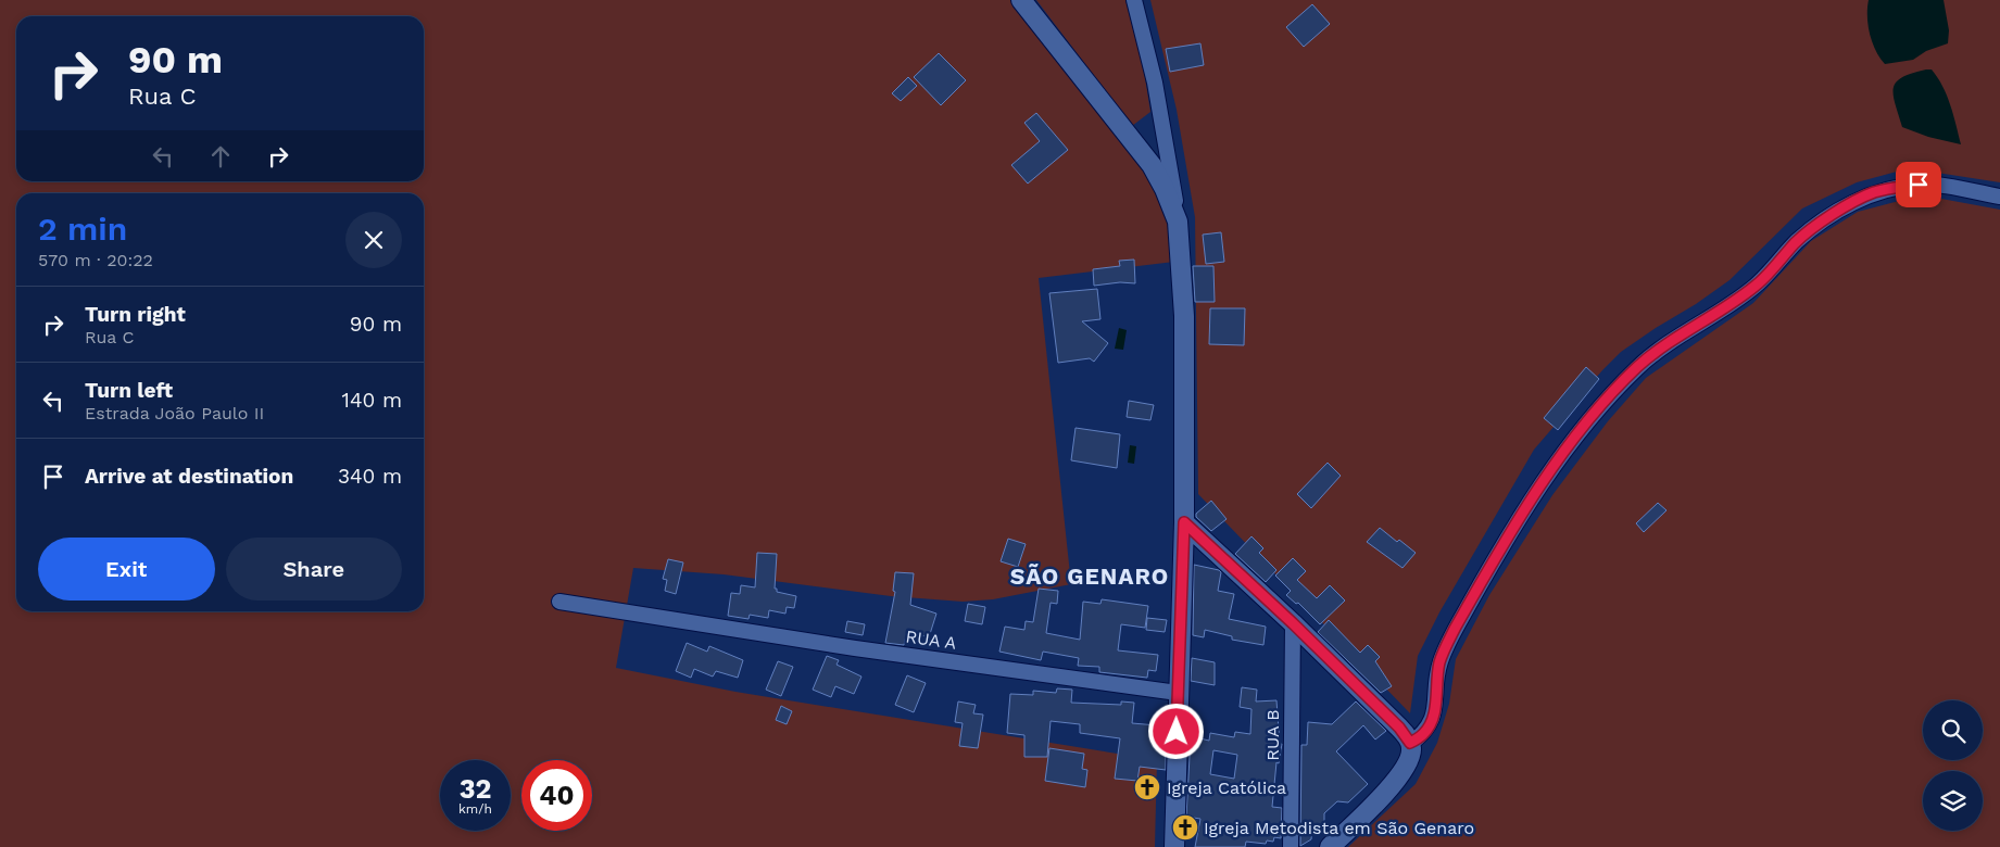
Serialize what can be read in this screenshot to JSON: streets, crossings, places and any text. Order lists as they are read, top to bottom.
{
  "streets": {
    "street": ["RUA A", "RUA B"]
  },
  "districts": ["SÃO GENARO"],
  "places": {
    "church": ["Igreja Católica", "Igreja Metodista em São Genaro"]
  },
  "page": {
    "turn": ["90 m", "Rua C"],
    "heading": ["2 min", "570 m · 20:22"],
    "list": [
      {
        "name": "Turn right",
        "note": "Rua C",
        "value": "90 m"
      },
      {
        "name": "Turn left",
        "note": "Estrada João Paulo II",
        "value": "140 m"
      },
      {
        "name": "Arrive at destination",
        "value": "340 m"
      }
    ],
    "buttons": ["Exit", "Share"],
    "speed": "32 km/h",
    "limit": "40"
  }
}
